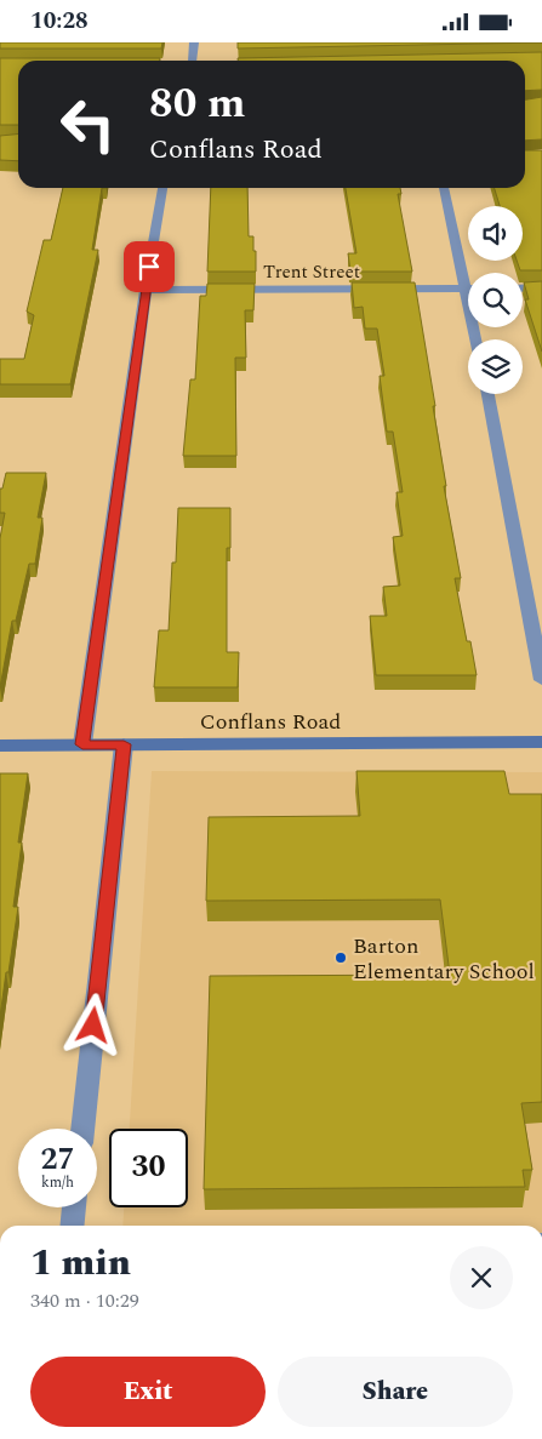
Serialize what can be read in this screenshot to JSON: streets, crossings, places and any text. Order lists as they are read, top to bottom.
{
  "streets": {
    "main road": ["Conflans Road"],
    "street": ["Trent Street"]
  },
  "places": ["Barton Elementary School"],
  "page": {
    "status": "10:28",
    "turn": ["80 m", "Conflans Road"],
    "speed": "27 km/h",
    "limit": "30",
    "heading": ["1 min", "340 m · 10:29"],
    "buttons": ["Exit", "Share"]
  }
}
